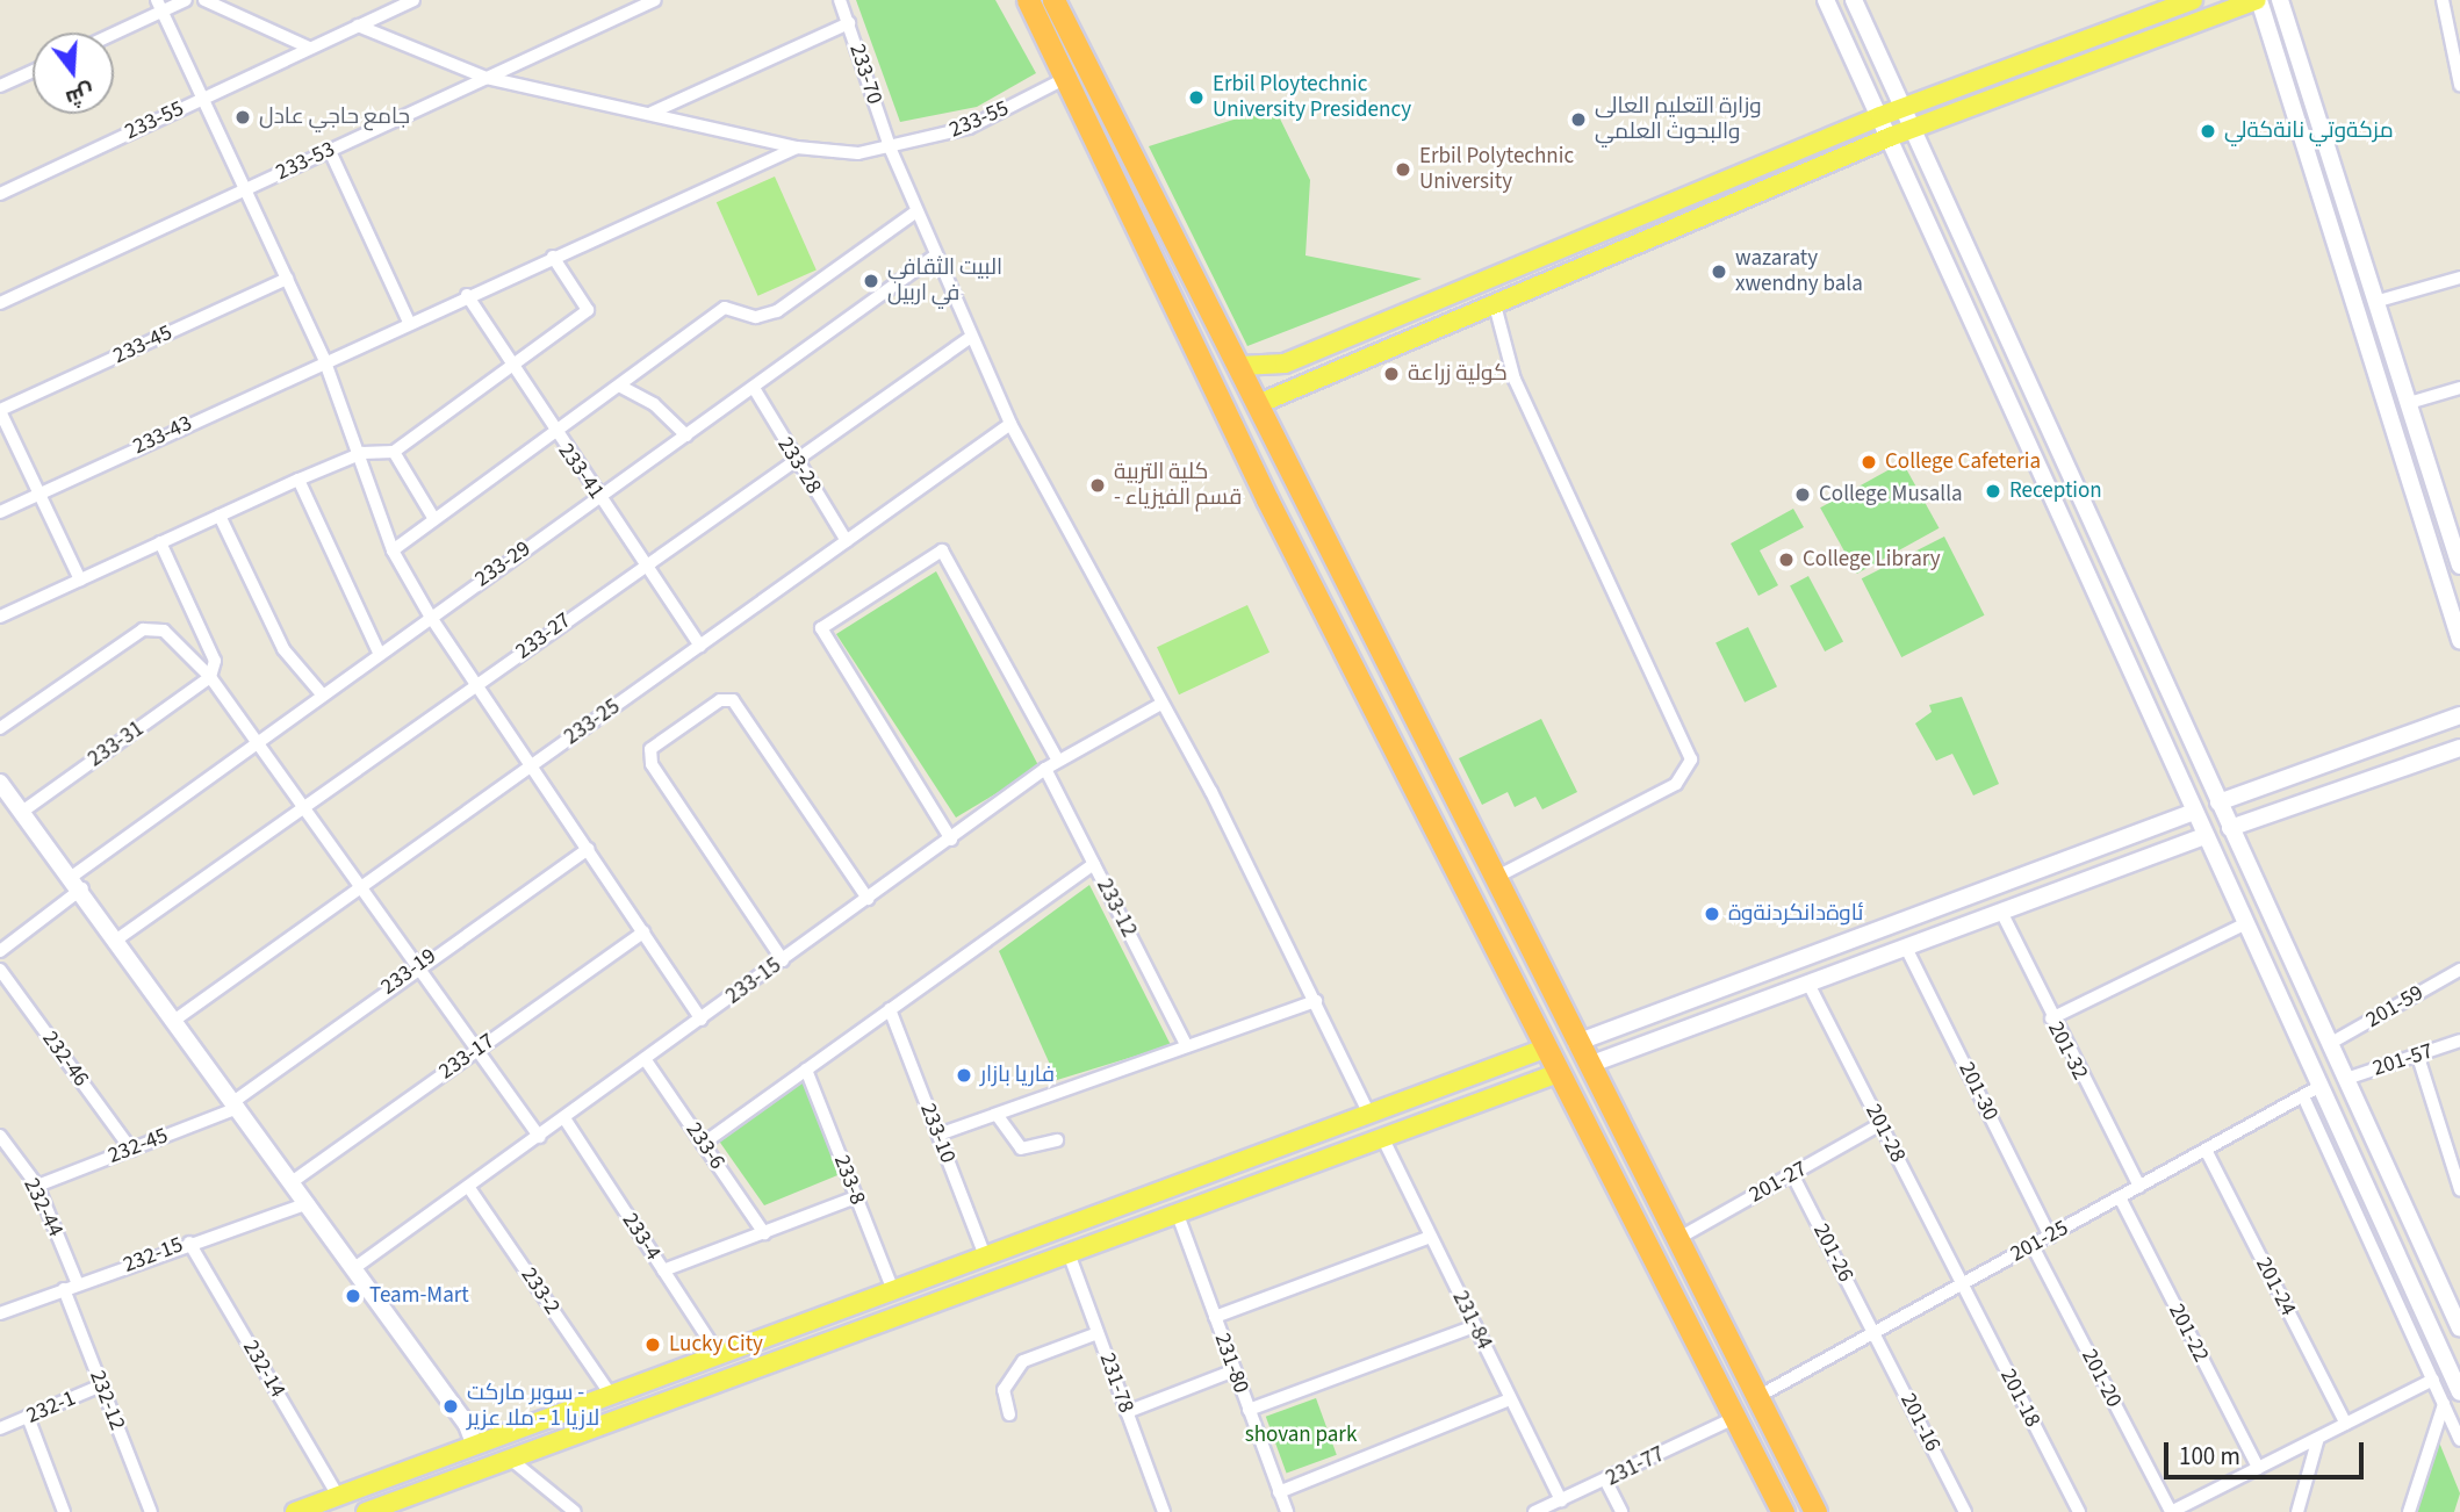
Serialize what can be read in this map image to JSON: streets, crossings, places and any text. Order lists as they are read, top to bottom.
{
  "streets": {
    "street": [
      "233-70",
      "233-55",
      "233-53",
      "233-45",
      "233-43",
      "233-28",
      "233-41",
      "233-29",
      "233-27",
      "233-25",
      "233-31",
      "233-12",
      "233-19",
      "233-15",
      "201-59",
      "201-32",
      "233-17",
      "232-46",
      "201-57",
      "201-30",
      "233-10",
      "201-28",
      "232-45",
      "233-6",
      "233-8",
      "201-27",
      "232-44",
      "233-4",
      "201-25",
      "201-26",
      "232-15",
      "201-24",
      "233-2",
      "231-84",
      "201-22",
      "231-80",
      "232-14",
      "201-20",
      "231-78",
      "201-18",
      "232-12",
      "232-1",
      "201-16",
      "231-77"
    ]
  },
  "crossings": [
    ["233-70", "233-55"],
    ["233-70", "233-29"],
    ["233-70", "233-27"],
    ["233-70", "233-25"],
    ["233-70", "233-15"],
    ["233-55", "233-43"],
    ["233-43", "233-41"],
    ["233-28", "233-29"],
    ["233-28", "233-27"],
    ["233-28", "233-25"],
    ["233-41", "233-29"],
    ["233-41", "233-27"],
    ["233-41", "233-25"],
    ["233-12", "233-15"],
    ["233-19", "232-45"],
    ["233-15", "233-6"],
    ["233-15", "233-4"],
    ["233-15", "233-2"],
    ["201-32", "201-25"],
    ["232-46", "232-45"],
    ["201-30", "201-25"],
    ["201-28", "201-27"],
    ["201-28", "201-25"],
    ["201-28", "201-18"],
    ["232-45", "232-44"],
    ["201-27", "201-26"],
    ["232-44", "232-15"],
    ["201-25", "201-26"],
    ["201-25", "201-24"],
    ["201-25", "201-22"],
    ["201-25", "201-20"],
    ["201-25", "201-18"],
    ["201-25", "201-16"],
    ["201-26", "201-16"],
    ["232-15", "232-14"],
    ["232-15", "232-12"],
    ["231-84", "231-77"],
    ["232-12", "232-1"]
  ],
  "parks": ["shovan park"],
  "places": [
    "Erbil Ploytechnic University Presidency",
    "جامع حاجي عادل",
    "وزارة التعليم العالى والبحوث العلمي",
    "مزكةوتي نانةكةلي",
    "Erbil Polytechnic University",
    "wazaraty xwendny bala",
    "البيت الثقافي في اربيل",
    "كولية زراعة",
    "College Cafeteria",
    "كلية التربية - قسم الفيزياء",
    "Reception",
    "College Musalla",
    "College Library",
    "ئاوةدانكردنةوة",
    "فاريا بازار",
    "Team-Mart",
    "Lucky City",
    "سوبر ماركت - لازيا 1 - ملا عزير"
  ],
  "scale_bar": "100 m",
  "north": "bottom"
}
